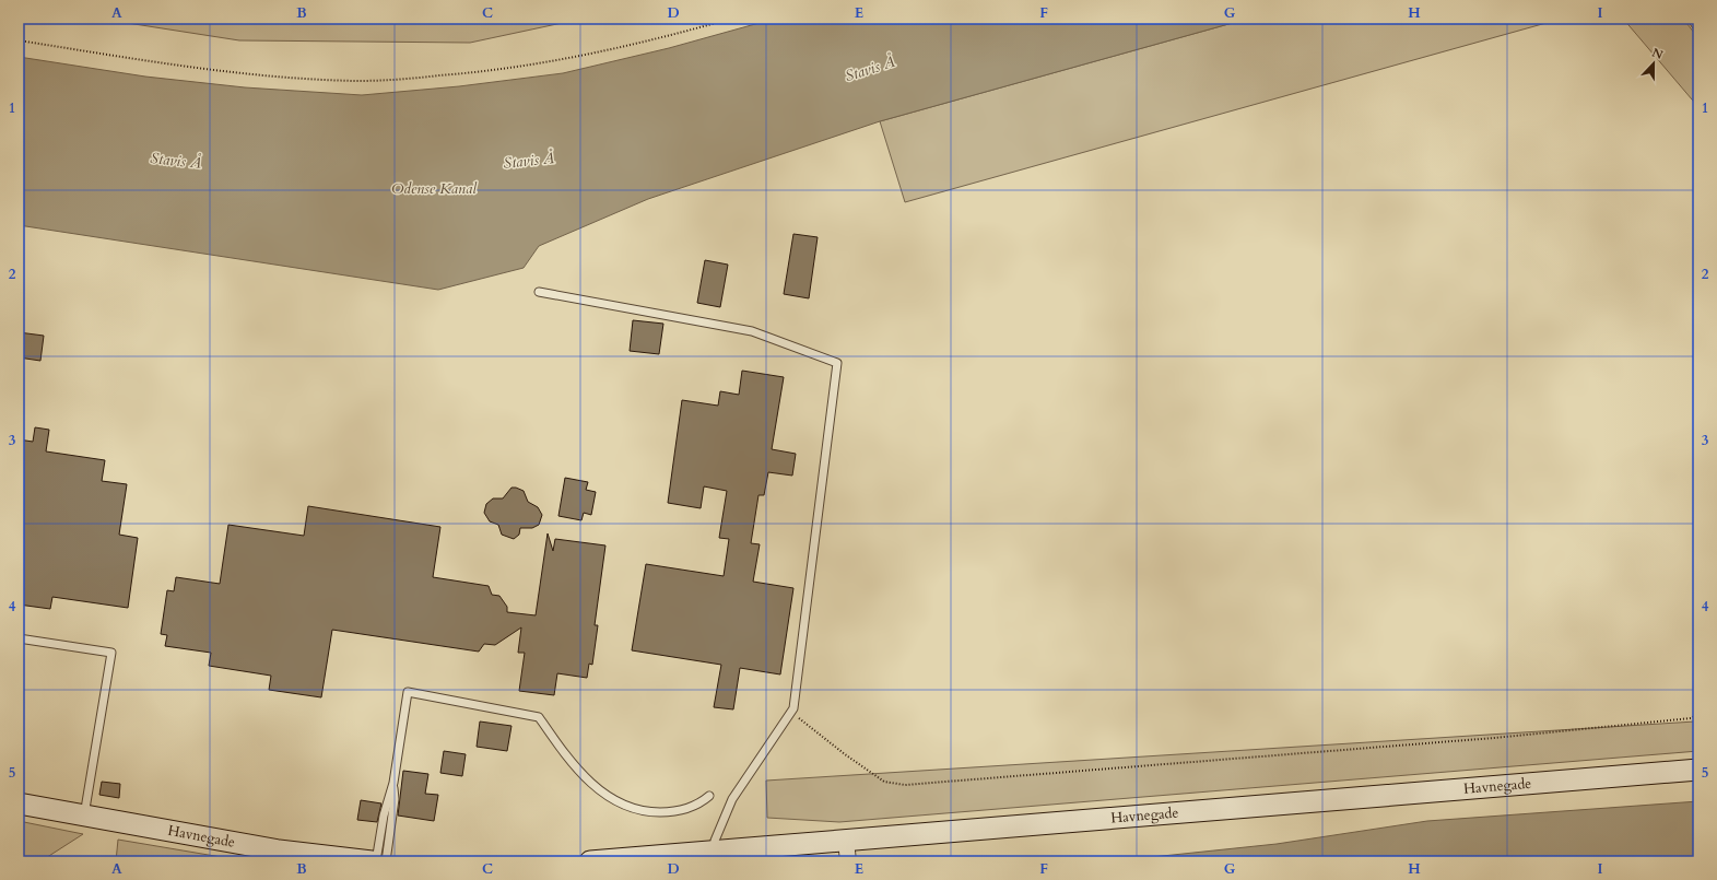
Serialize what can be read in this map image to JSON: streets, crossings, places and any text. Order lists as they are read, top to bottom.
{
  "streets": {
    "street": ["Havnegade"]
  },
  "water": ["Stavis Å", "Odense Kanal"],
  "north": "top",
  "grid": {
    "columns": [
      "A",
      "B",
      "C",
      "D",
      "E",
      "F",
      "G",
      "H",
      "I"
    ],
    "rows": [
      "1",
      "2",
      "3",
      "4",
      "5"
    ]
  }
}
